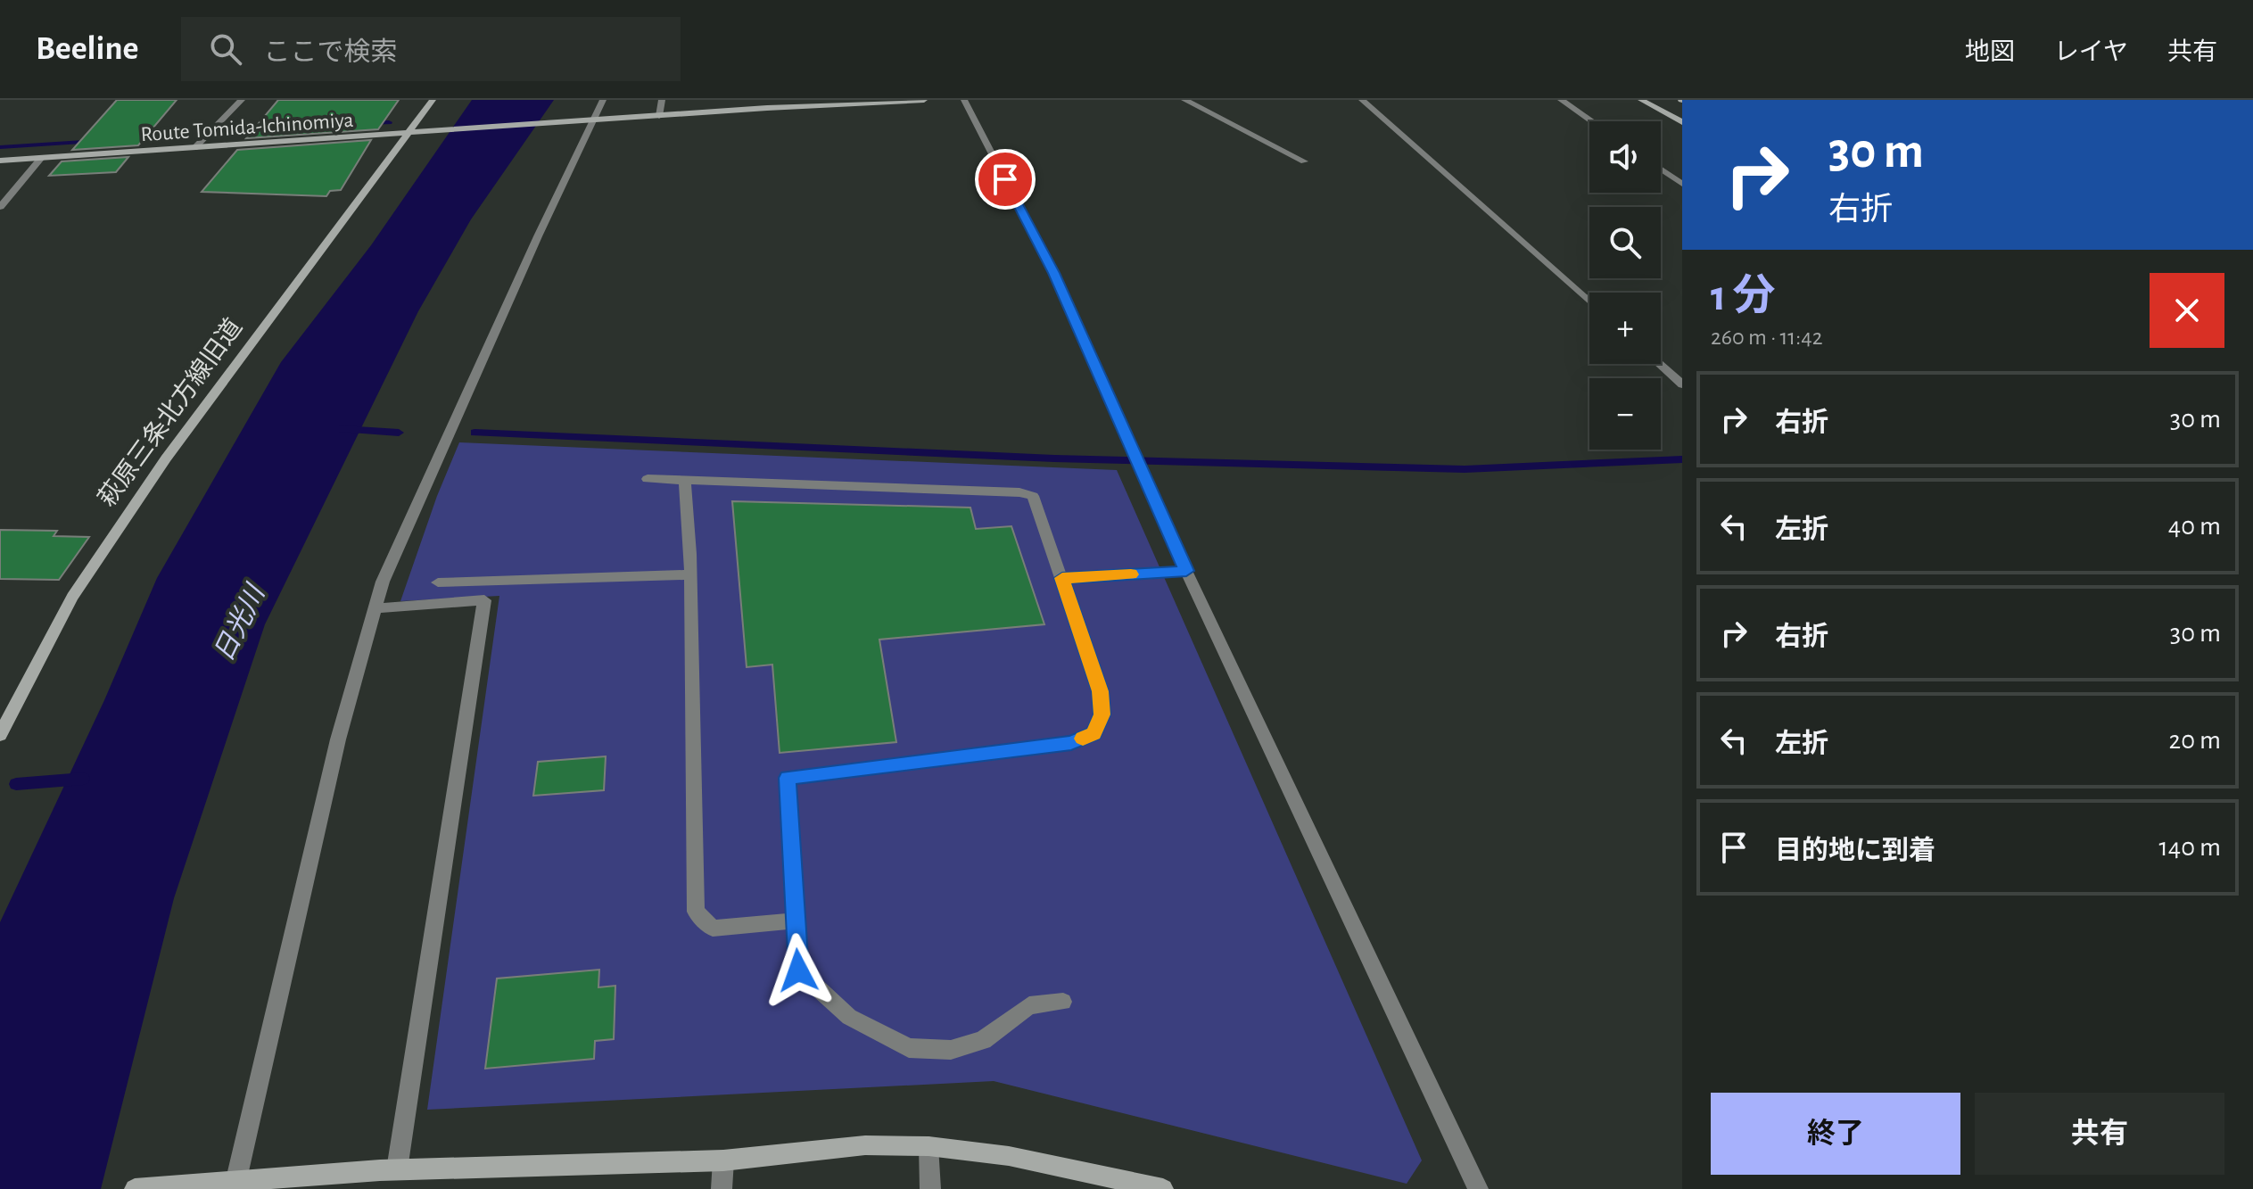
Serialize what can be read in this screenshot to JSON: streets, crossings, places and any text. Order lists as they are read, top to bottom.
{
  "streets": {
    "street": ["Route Tomida-Ichinomiya", "萩原三条北方線旧道"]
  },
  "crossings": [
    ["Route Tomida-Ichinomiya", "萩原三条北方線旧道"]
  ],
  "water": ["日光川"],
  "page": {
    "header": "Beeline",
    "search": "ここで検索",
    "nav": ["地図", "レイヤ", "共有"],
    "turn": ["30 m", "右折"],
    "map_buttons": ["+", "−"],
    "heading": ["1 分", "260 m · 11:42"],
    "list": [
      {
        "name": "右折",
        "value": "30 m"
      },
      {
        "name": "左折",
        "value": "40 m"
      },
      {
        "name": "右折",
        "value": "30 m"
      },
      {
        "name": "左折",
        "value": "20 m"
      },
      {
        "name": "目的地に到着",
        "value": "140 m"
      }
    ],
    "buttons": ["終了", "共有"]
  }
}
